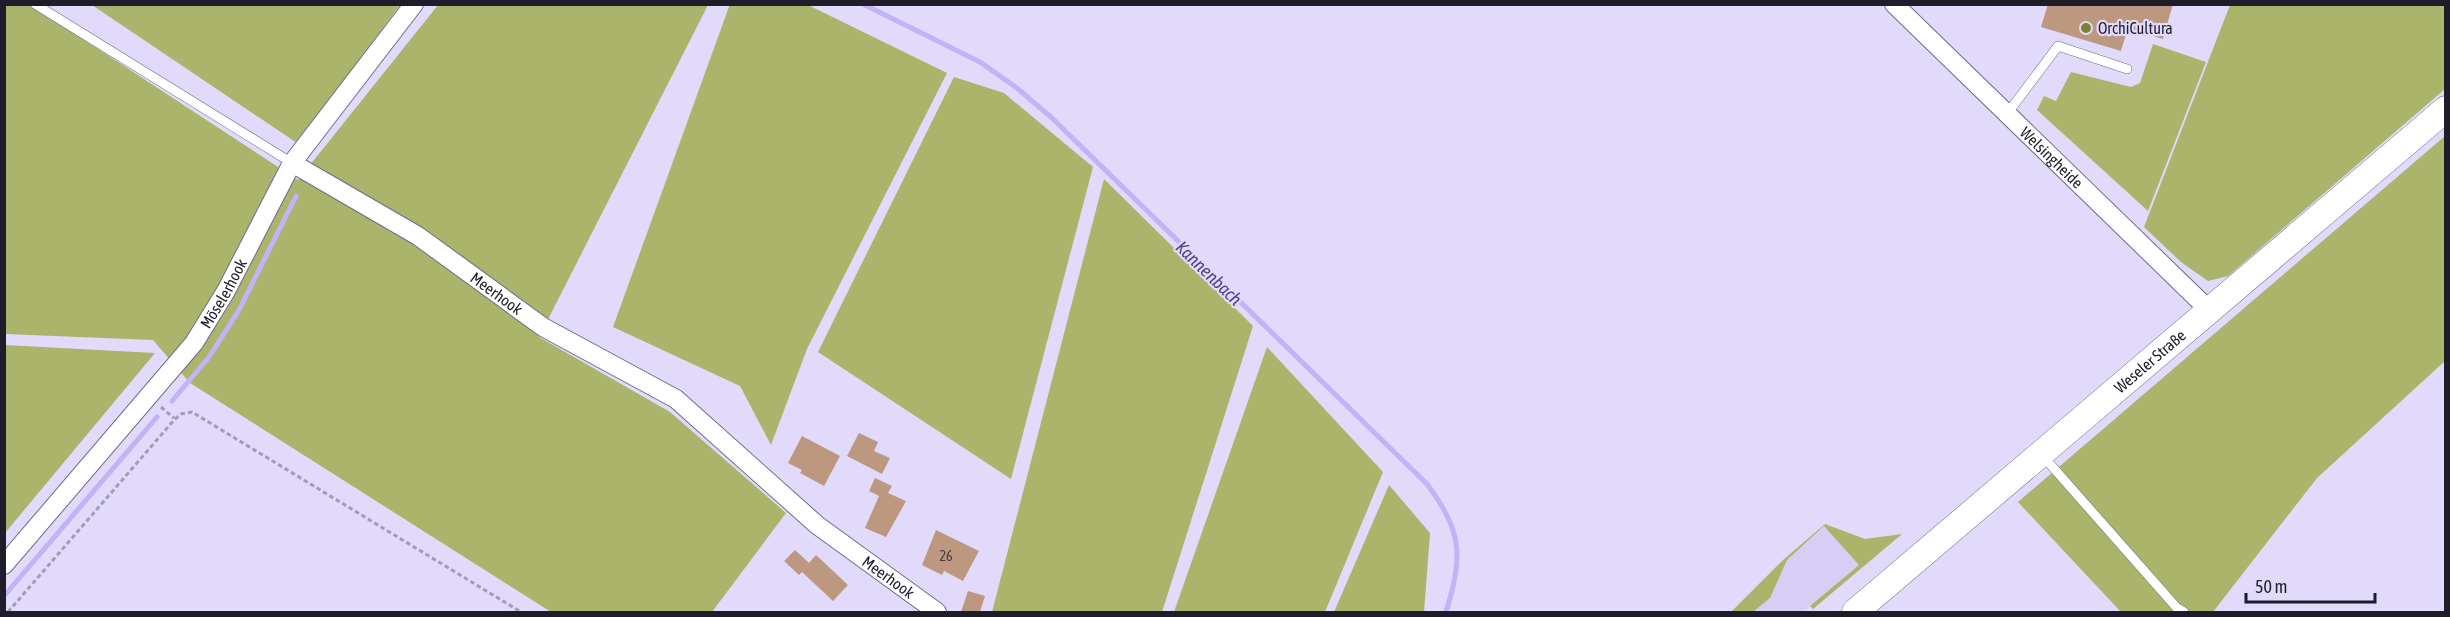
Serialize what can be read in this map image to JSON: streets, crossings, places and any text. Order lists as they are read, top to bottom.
{
  "streets": {
    "main road": ["Weseler Straße"],
    "street": ["Welsingheide", "Möselerhook", "Meerhook"]
  },
  "crossings": [
    ["Welsingheide", "Weseler Straße"],
    ["Möselerhook", "Meerhook"]
  ],
  "water": ["Kannenbach"],
  "places": ["OrchiCultura"],
  "house_numbers": ["26"],
  "scale_bar": "50 m"
}
